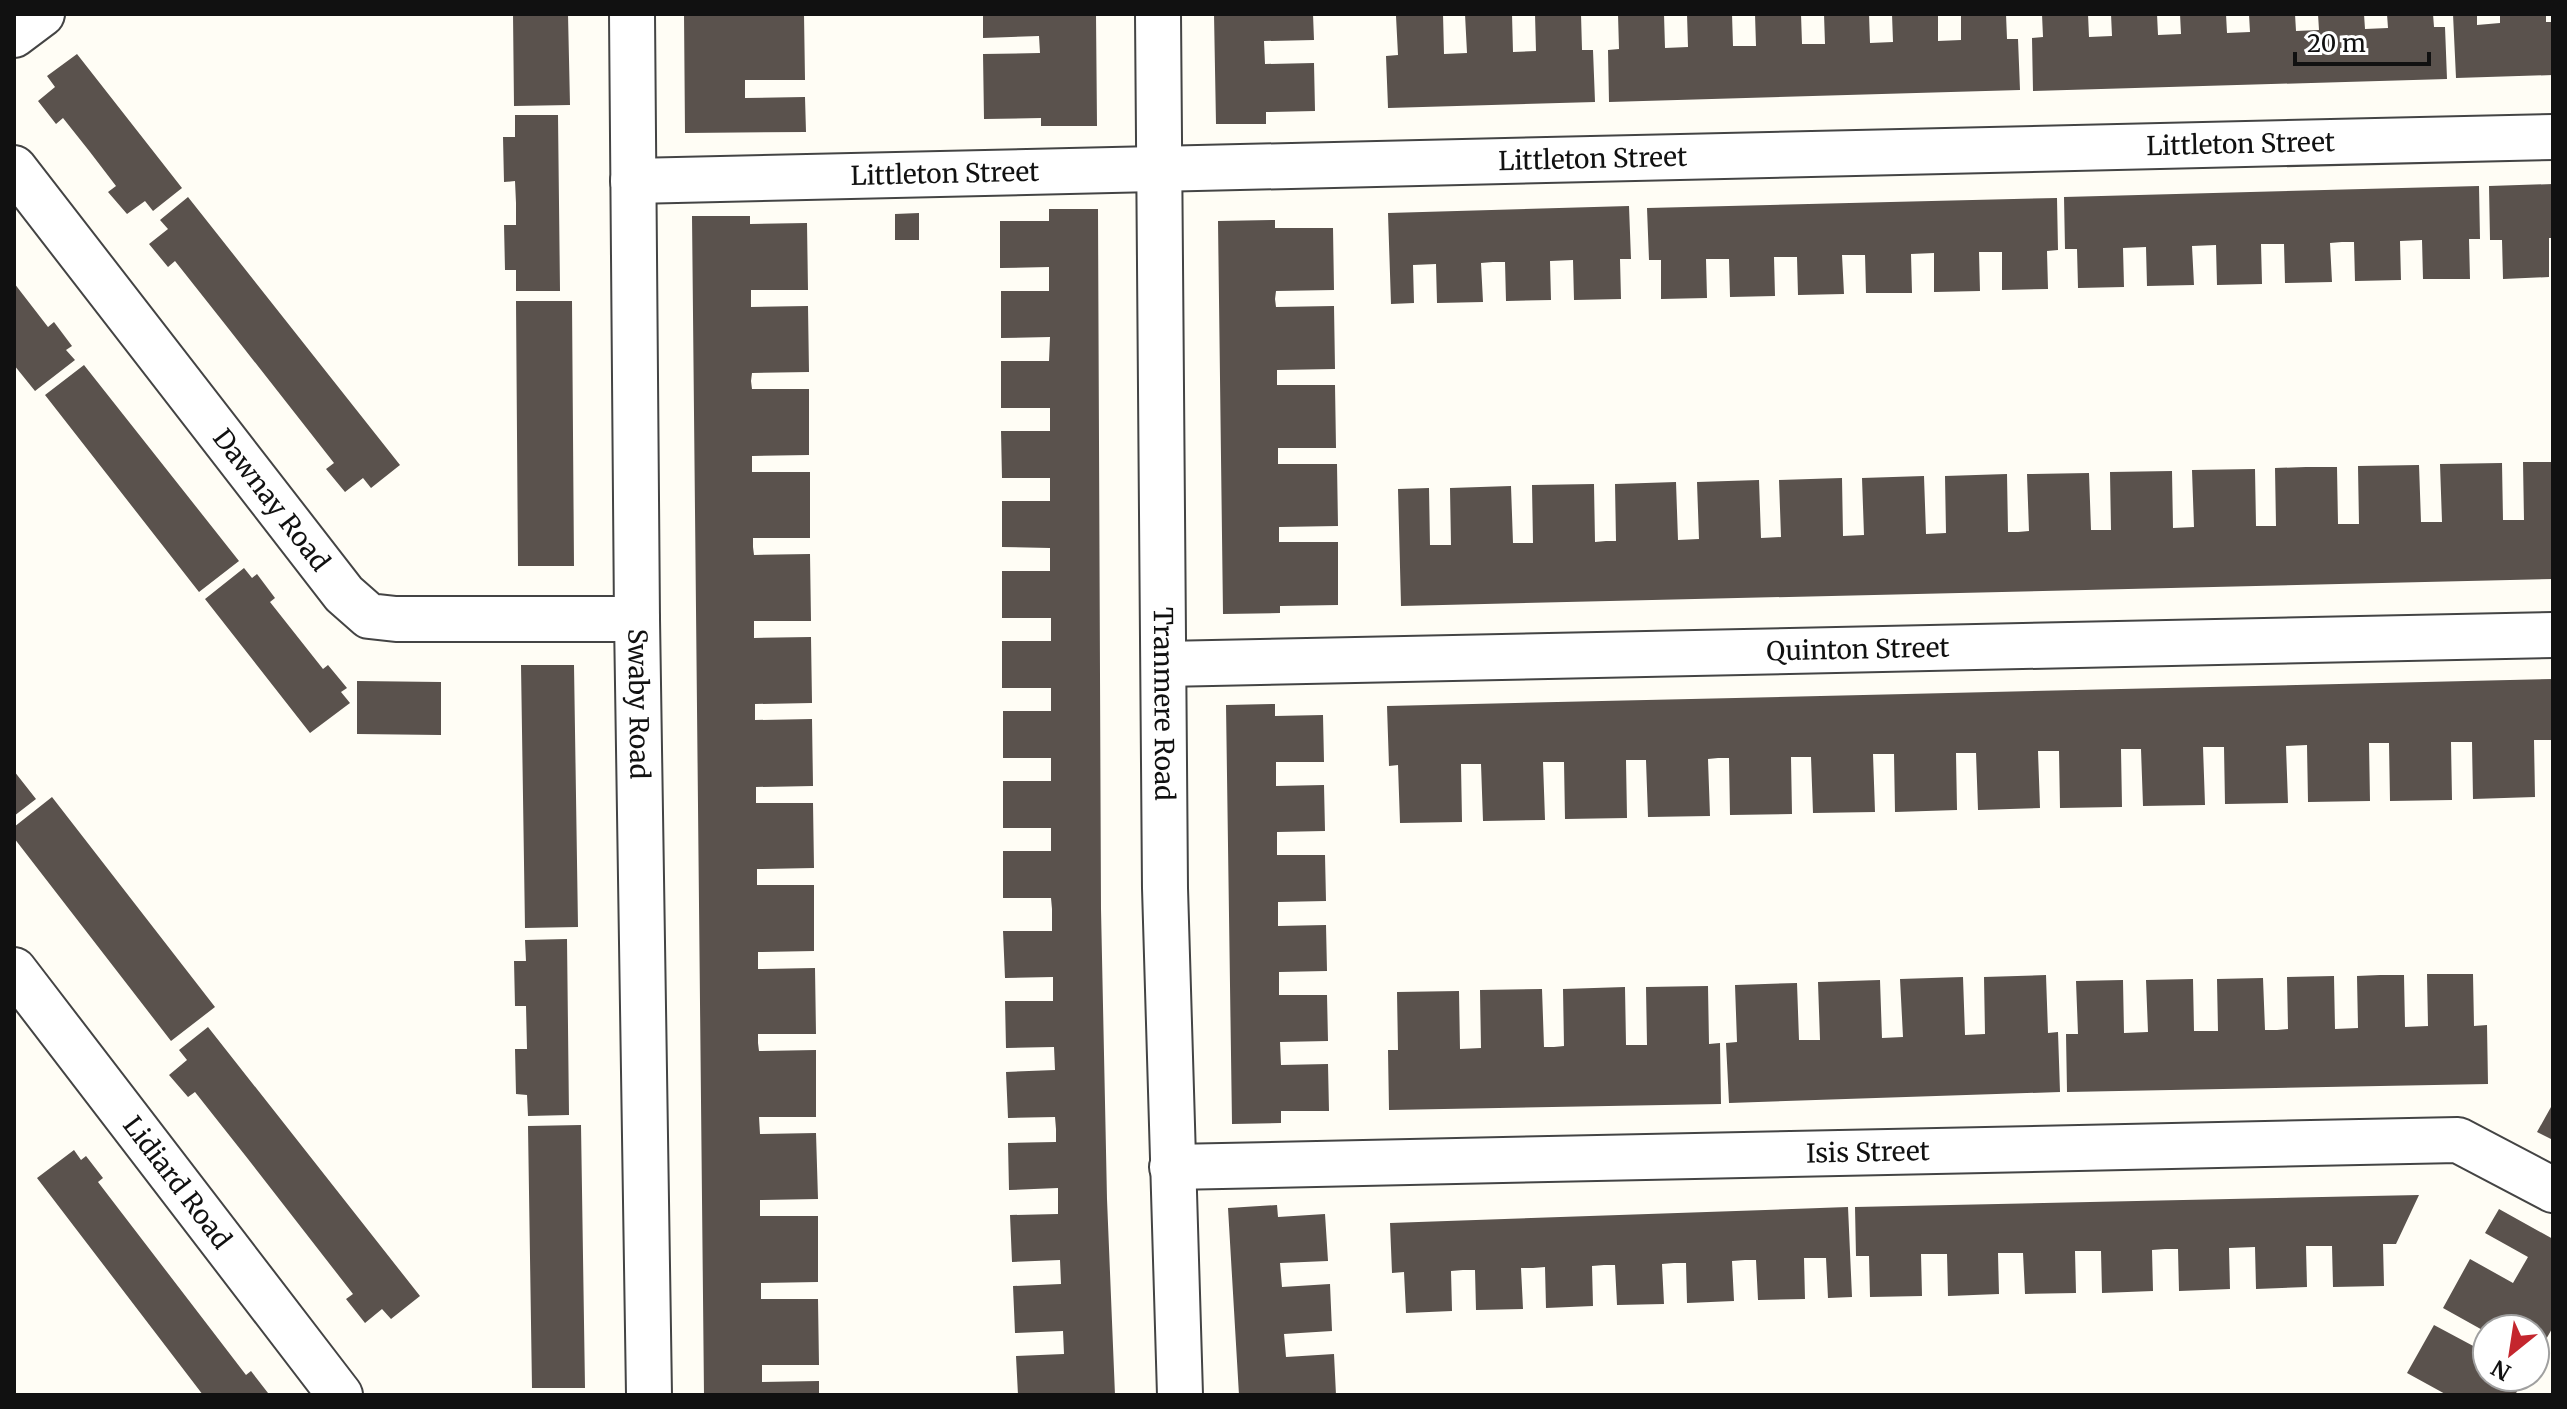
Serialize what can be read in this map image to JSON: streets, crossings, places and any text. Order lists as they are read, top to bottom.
{
  "streets": {
    "street": [
      "Littleton Street",
      "Dawnay Road",
      "Quinton Street",
      "Swaby Road",
      "Tranmere Road",
      "Isis Street",
      "Lidiard Road"
    ]
  },
  "crossings": [
    ["Littleton Street", "Swaby Road"],
    ["Littleton Street", "Tranmere Road"],
    ["Dawnay Road", "Swaby Road"],
    ["Quinton Street", "Tranmere Road"],
    ["Tranmere Road", "Isis Street"]
  ],
  "scale_bar": "20 m",
  "north": "bottom left"
}
